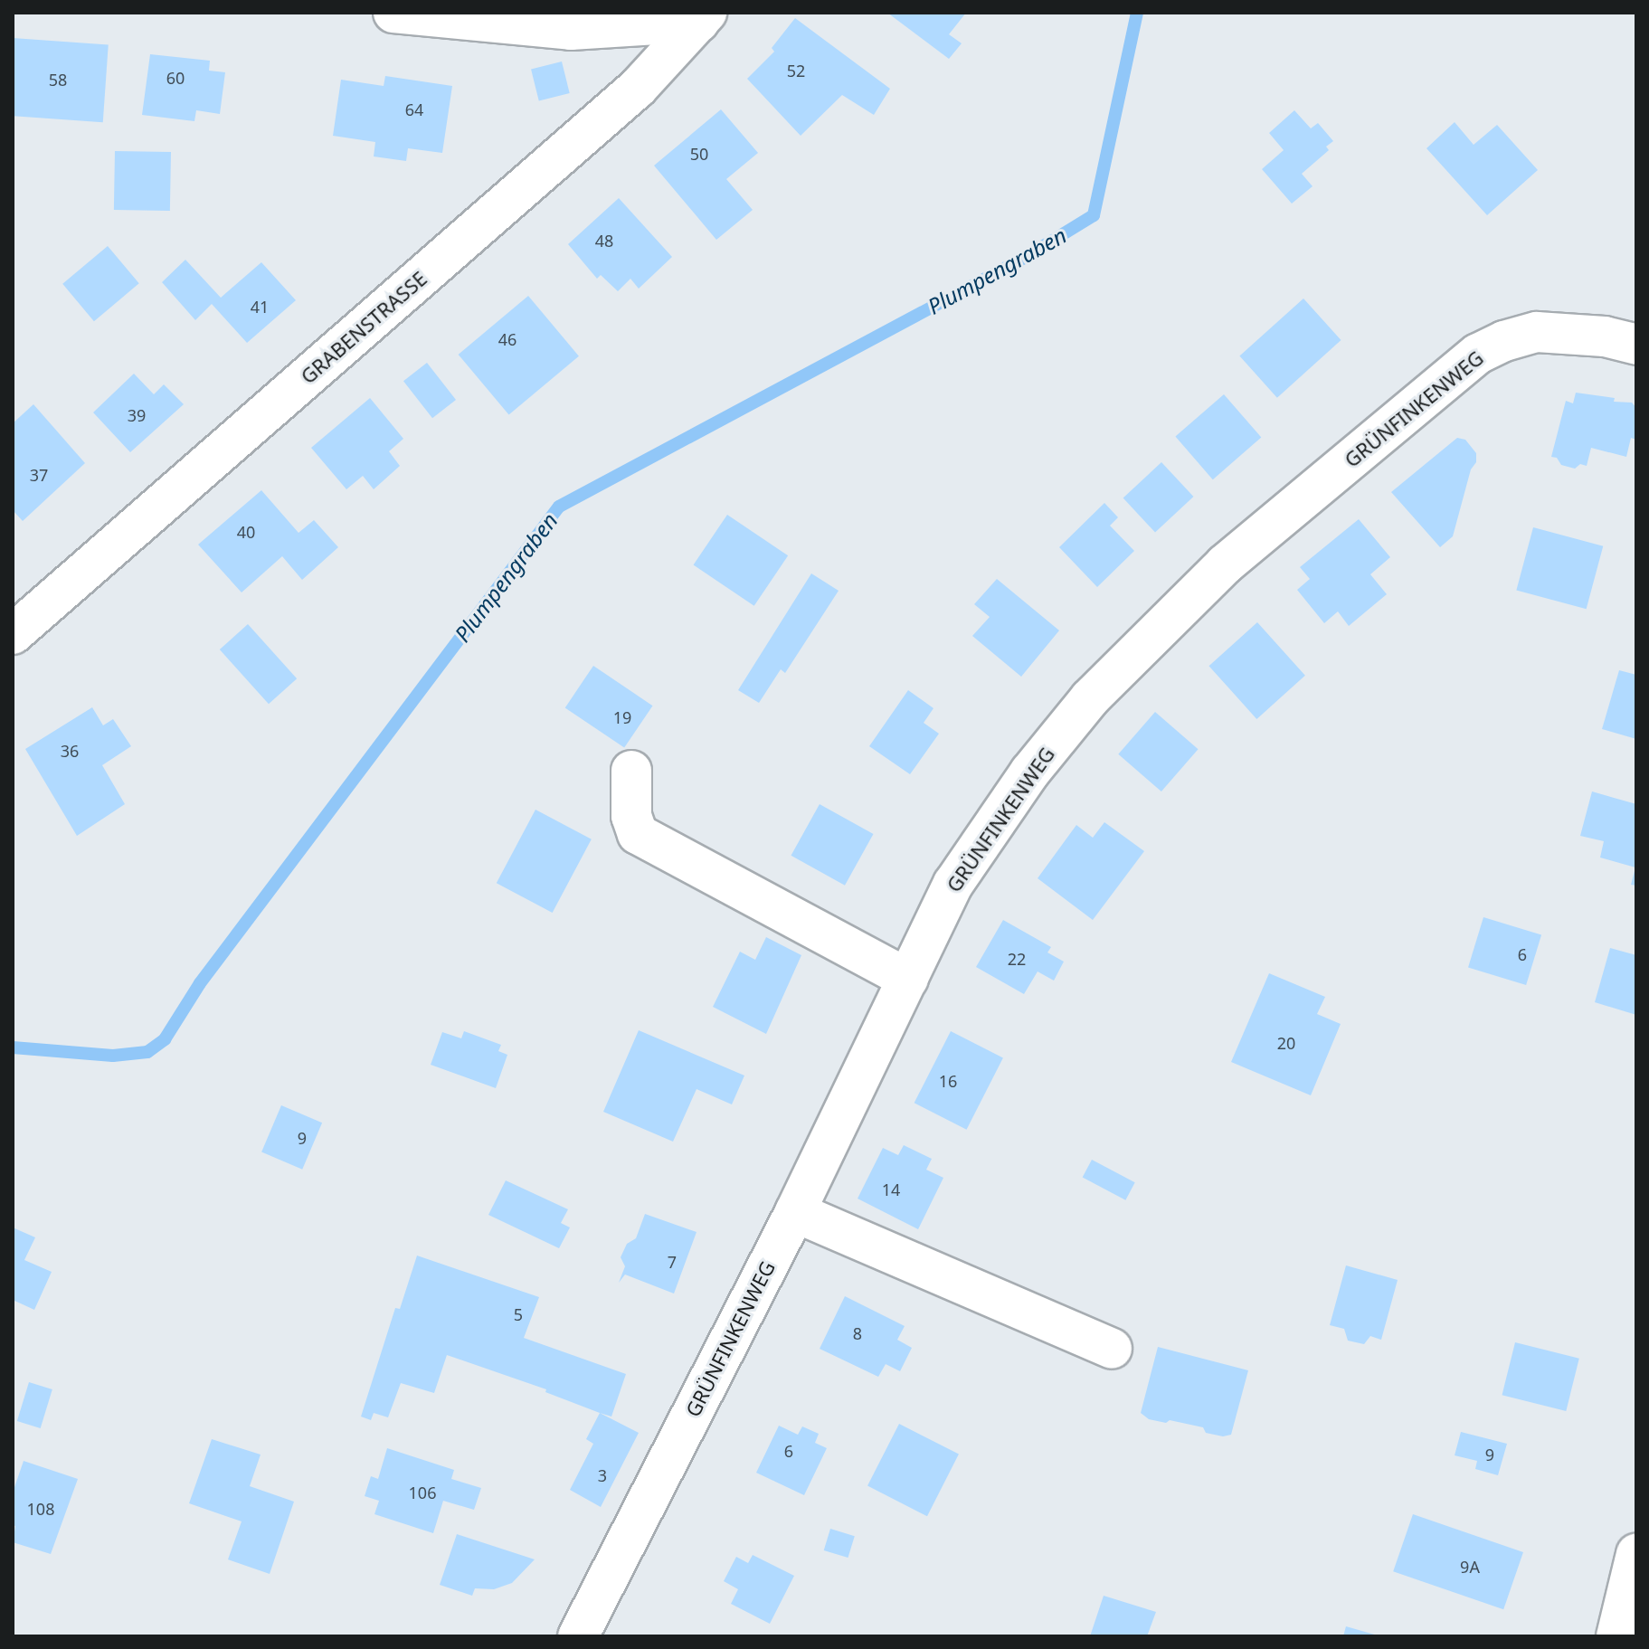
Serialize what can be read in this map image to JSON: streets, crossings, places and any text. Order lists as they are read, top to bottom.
{
  "streets": {
    "street": ["GRABENSTRASSE", "GRÜNFINKENWEG"]
  },
  "water": ["Plumpengraben"],
  "house_numbers": [
    "52",
    "60",
    "58",
    "64",
    "50",
    "48",
    "41",
    "46",
    "39",
    "37",
    "40",
    "19",
    "36",
    "6",
    "22",
    "20",
    "16",
    "9",
    "14",
    "7",
    "5",
    "8",
    "6",
    "9",
    "3",
    "106",
    "108",
    "9A"
  ]
}
